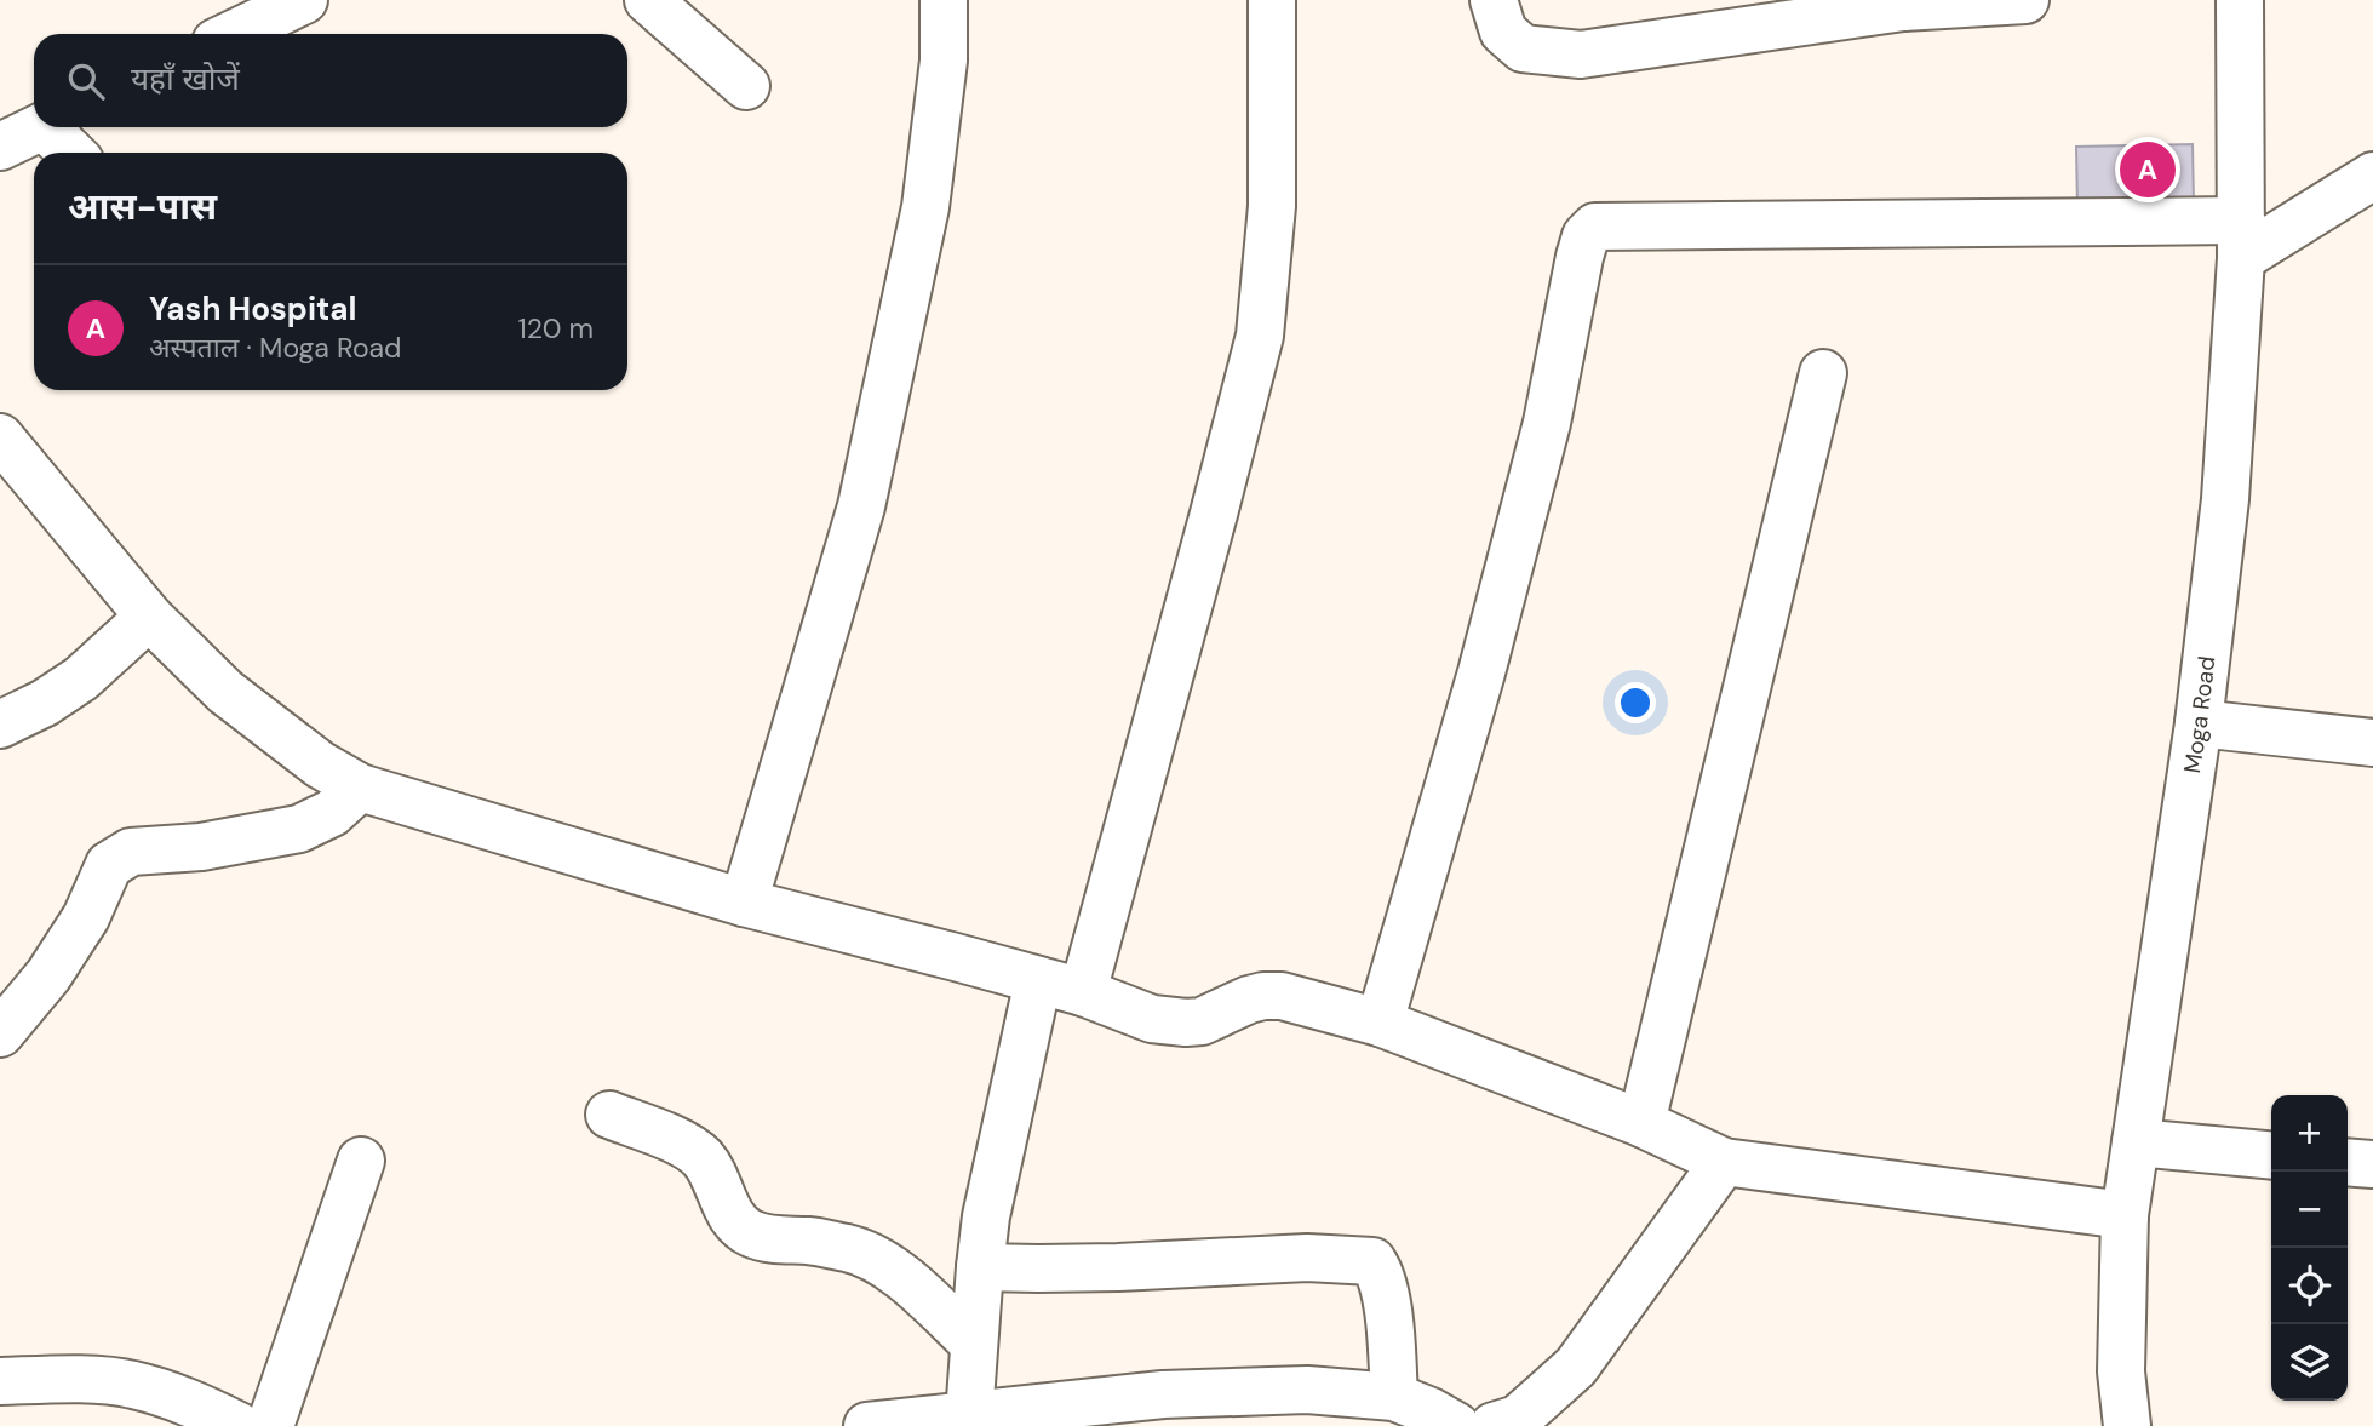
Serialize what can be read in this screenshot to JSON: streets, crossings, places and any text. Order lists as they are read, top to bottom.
{
  "streets": {
    "street": ["Moga Road"]
  },
  "page": {
    "search": "यहाँ खोजें",
    "pins": "A",
    "heading": "आस-पास",
    "list": [
      {
        "mark": "A",
        "name": "Yash Hospital",
        "note": "अस्पताल · Moga Road",
        "value": "120 m"
      }
    ],
    "map_buttons": ["+", "−"]
  }
}
